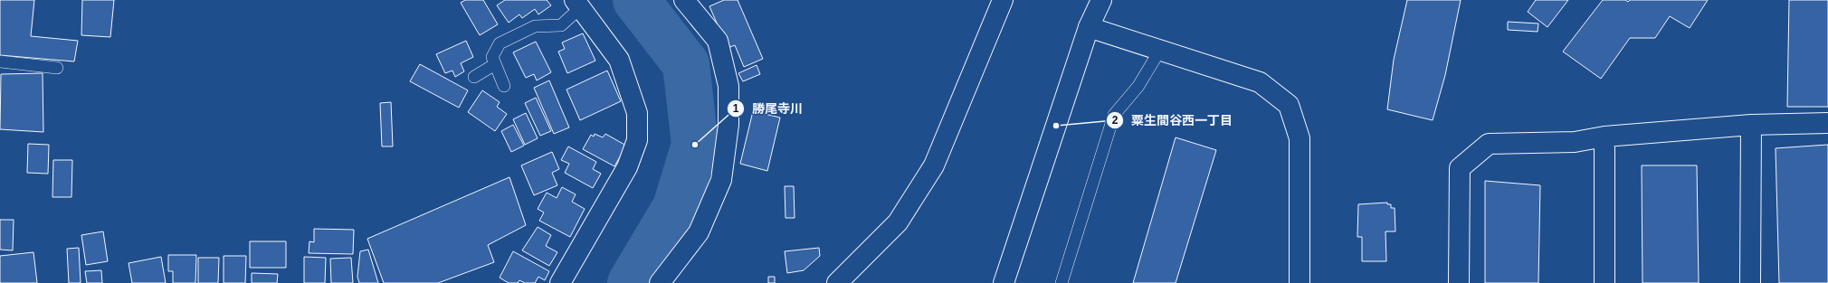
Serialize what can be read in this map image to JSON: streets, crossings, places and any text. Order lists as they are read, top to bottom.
{
  "places": ["粟生間谷西一丁目", "勝尾寺川"]
}
